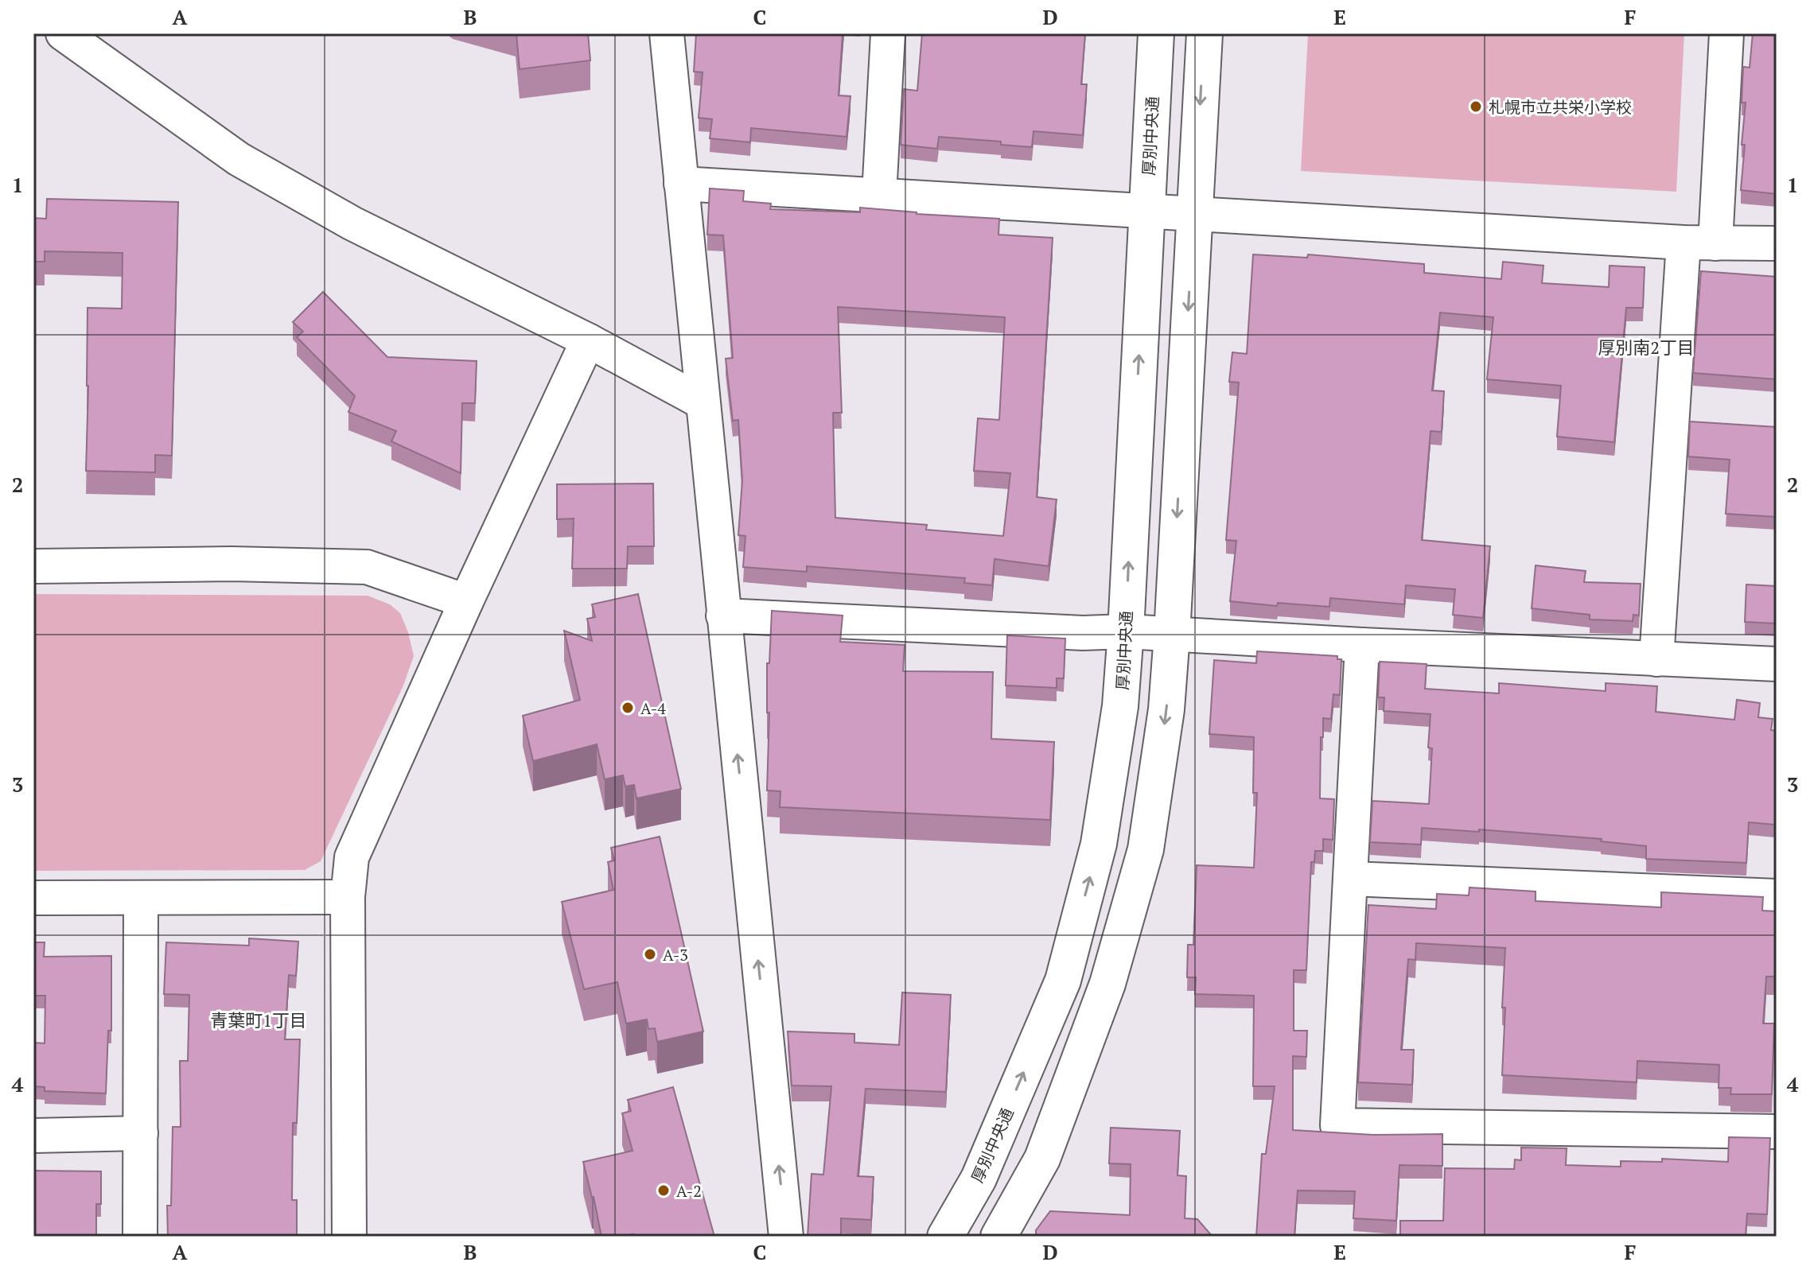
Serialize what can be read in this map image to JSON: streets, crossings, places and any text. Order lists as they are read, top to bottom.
{
  "streets": {
    "main road": ["厚別中央通"]
  },
  "districts": ["厚別南2丁目", "青葉町1丁目"],
  "places": [
    "札幌市立共栄小学校",
    "A-4",
    "A-3",
    "A-2"
  ],
  "grid": {
    "columns": [
      "A",
      "B",
      "C",
      "D",
      "E",
      "F"
    ],
    "rows": [
      "1",
      "2",
      "3",
      "4"
    ]
  }
}
